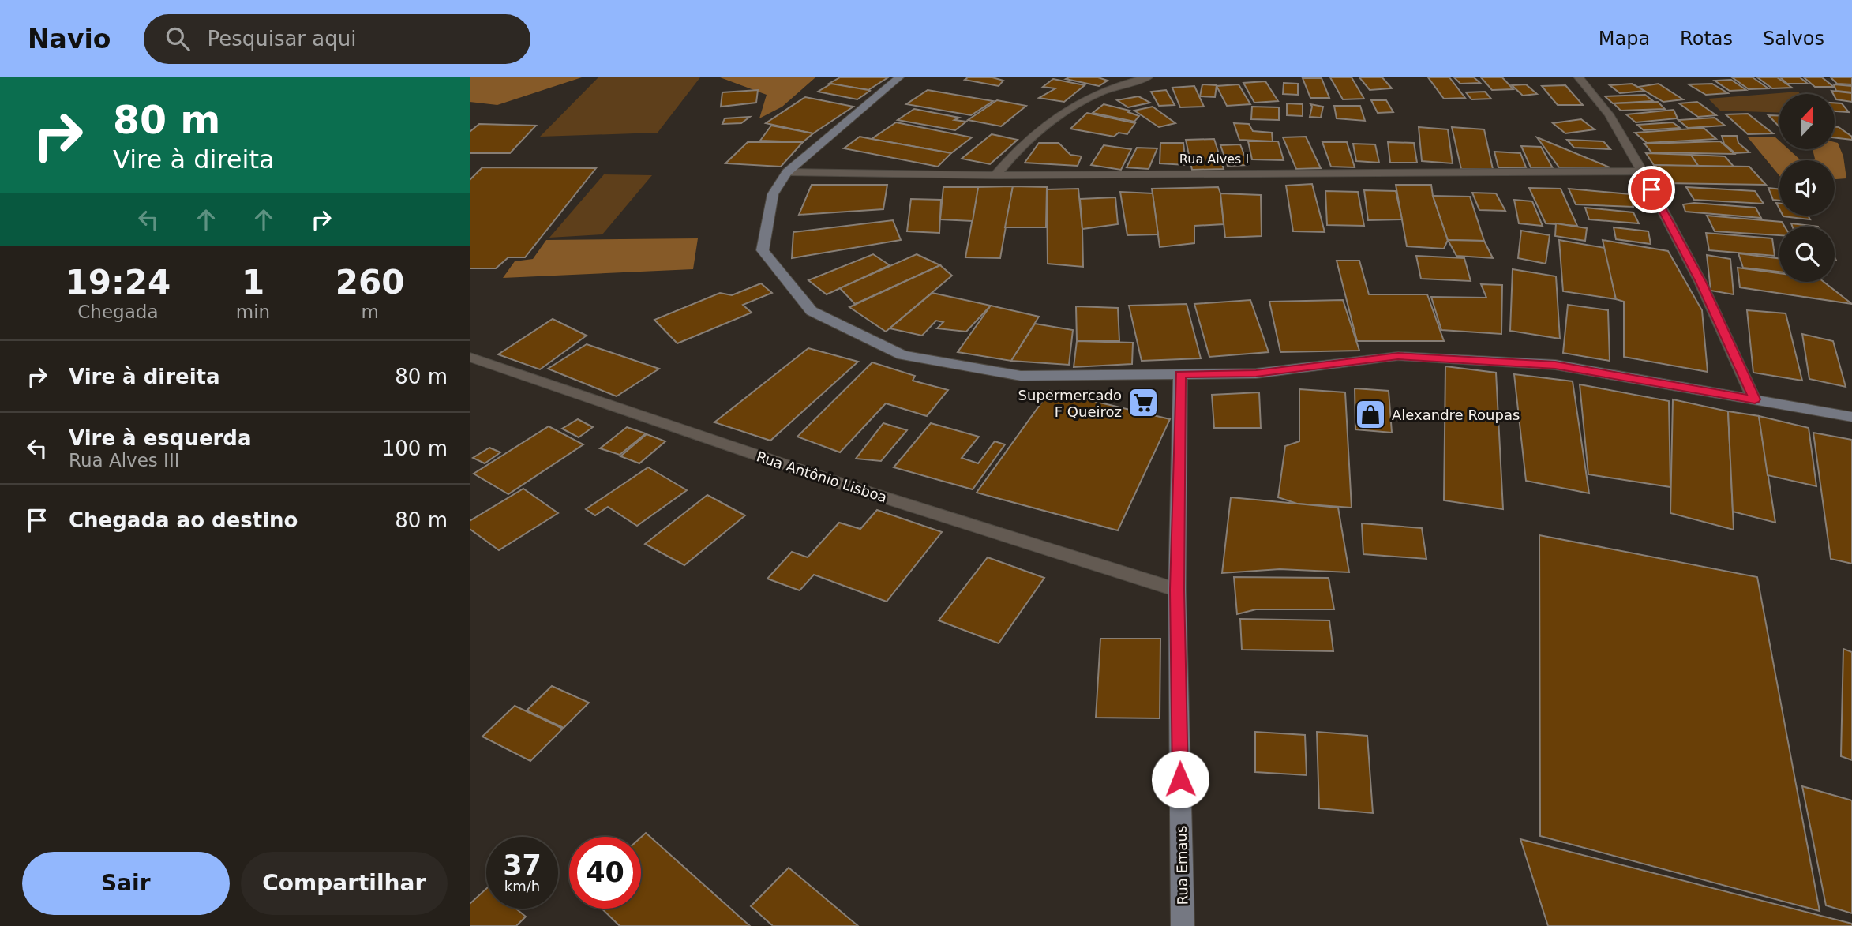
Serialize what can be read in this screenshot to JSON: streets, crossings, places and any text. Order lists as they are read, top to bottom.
{
  "streets": {
    "street": ["Rua Alves I", "Rua Antônio Lisboa", "Rua Emaus"]
  },
  "crossings": [
    ["Rua Antônio Lisboa", "Rua Emaus"]
  ],
  "places": {
    "supermarket": ["Supermercado F Queiroz"],
    "shop": ["Alexandre Roupas"]
  },
  "north": "top",
  "page": {
    "header": "Navio",
    "search": "Pesquisar aqui",
    "nav": ["Mapa", "Rotas", "Salvos"],
    "turn": ["80 m", "Vire à direita"],
    "eta": [
      "19:24",
      "Chegada",
      "1",
      "min",
      "260",
      "m"
    ],
    "list": [
      {
        "name": "Vire à direita",
        "value": "80 m"
      },
      {
        "name": "Vire à esquerda",
        "note": "Rua Alves III",
        "value": "100 m"
      },
      {
        "name": "Chegada ao destino",
        "value": "80 m"
      }
    ],
    "speed": "37 km/h",
    "limit": "40",
    "buttons": ["Sair", "Compartilhar"]
  }
}
